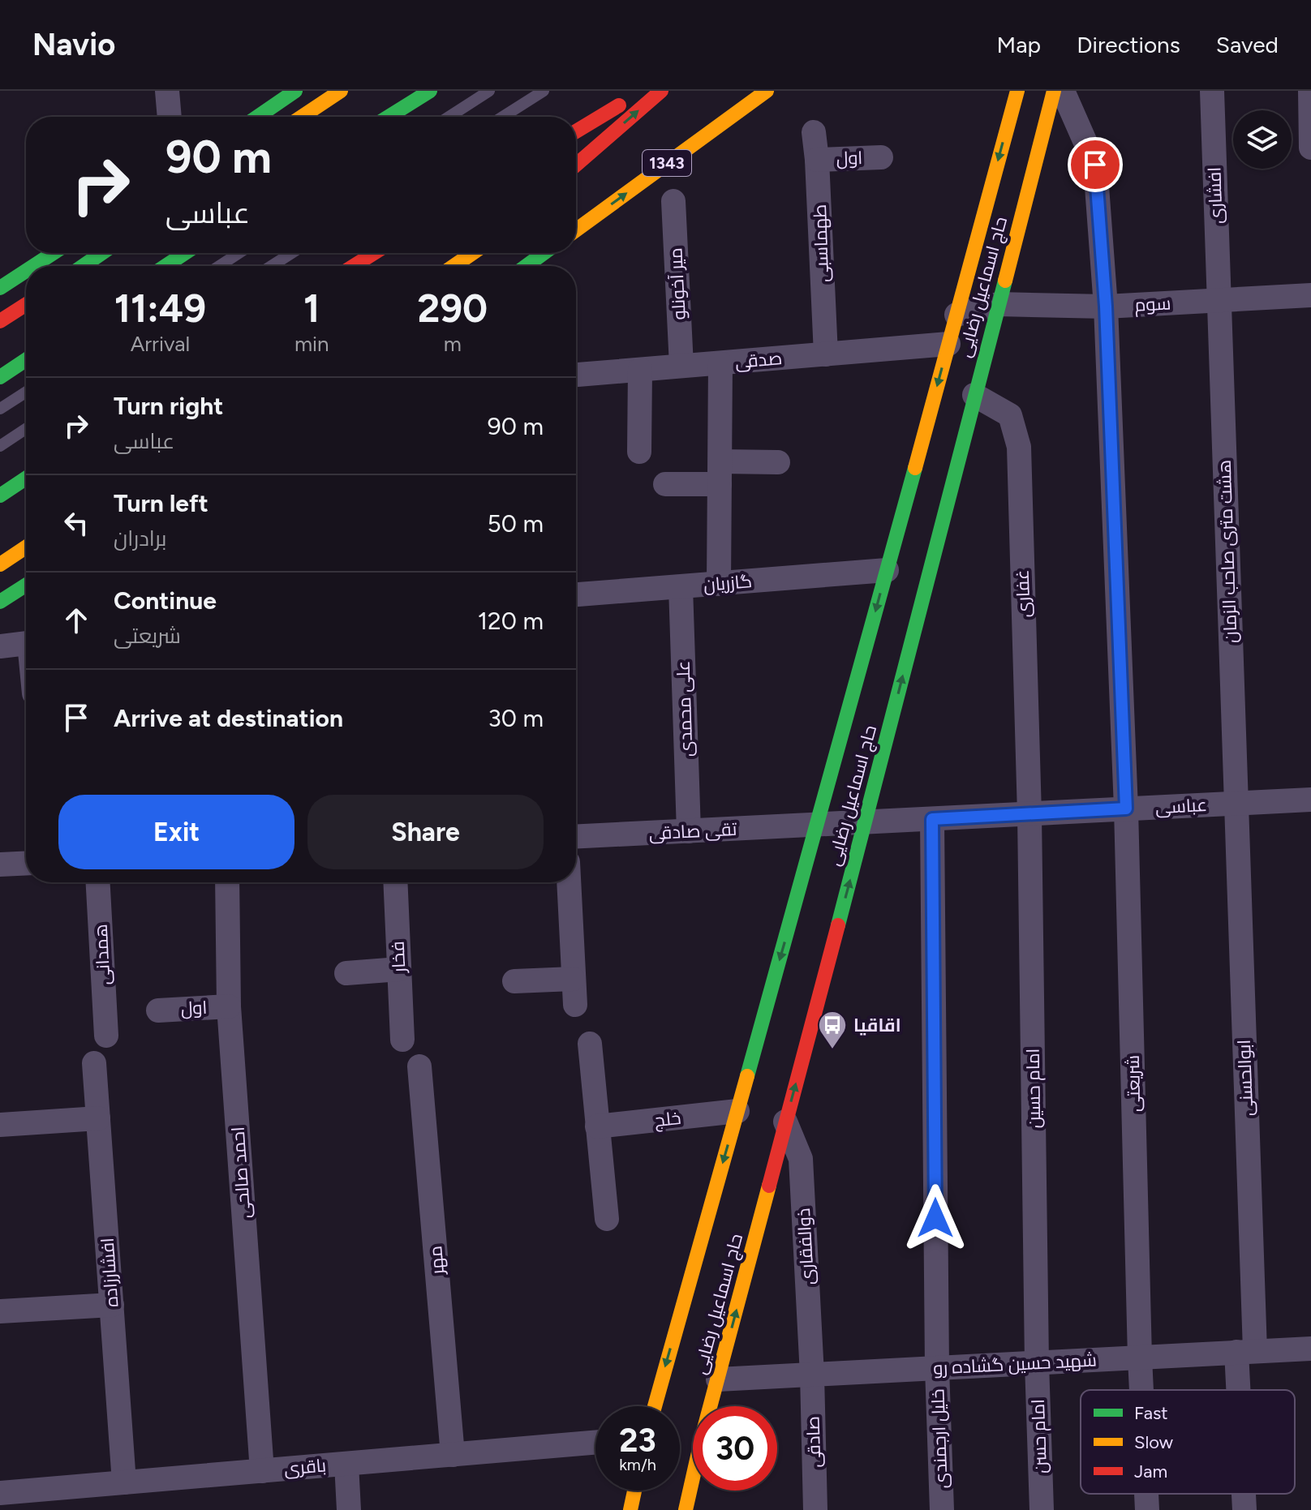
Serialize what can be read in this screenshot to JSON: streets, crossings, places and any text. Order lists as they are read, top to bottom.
{
  "streets": {
    "main road": ["1343", "حاج اسماعیل رضایی"],
    "street": [
      "اول",
      "افشاری",
      "طهماسبی",
      "میر آخونلو",
      "سوم",
      "صدقی",
      "هشت متری صاحب الزمان",
      "گازریان",
      "غفاری",
      "علی محمدی",
      "عباسی",
      "تقی صادقی",
      "همدانی",
      "فخار",
      "ابوالحسنی",
      "شریعتی",
      "امام حسین",
      "خلج",
      "احمد صالحی",
      "ذوالفقاری",
      "مهر",
      "افشارزاده",
      "شهید حسین گشاده رو",
      "امام حسن",
      "خلیل ارجمندی",
      "صادقی",
      "باقری"
    ]
  },
  "crossings": [
    ["اول", "طهماسبی"],
    ["اول", "احمد صالحی"],
    ["افشاری", "سوم"],
    ["افشاری", "هشت متری صاحب الزمان"],
    ["طهماسبی", "صدقی"],
    ["میر آخونلو", "صدقی"],
    ["حاج اسماعیل رضایی", "سوم"],
    ["حاج اسماعیل رضایی", "صدقی"],
    ["حاج اسماعیل رضایی", "گازریان"],
    ["حاج اسماعیل رضایی", "غفاری"],
    ["حاج اسماعیل رضایی", "عباسی"],
    ["حاج اسماعیل رضایی", "تقی صادقی"],
    ["حاج اسماعیل رضایی", "خلج"],
    ["حاج اسماعیل رضایی", "ذوالفقاری"],
    ["حاج اسماعیل رضایی", "شهید حسین گشاده رو"],
    ["سوم", "هشت متری صاحب الزمان"],
    ["سوم", "شریعتی"],
    ["هشت متری صاحب الزمان", "عباسی"],
    ["هشت متری صاحب الزمان", "ابوالحسنی"],
    ["گازریان", "علی محمدی"],
    ["غفاری", "عباسی"],
    ["غفاری", "امام حسین"],
    ["علی محمدی", "تقی صادقی"],
    ["عباسی", "تقی صادقی"],
    ["عباسی", "ابوالحسنی"],
    ["عباسی", "شریعتی"],
    ["عباسی", "امام حسین"],
    ["عباسی", "خلیل ارجمندی"],
    ["ابوالحسنی", "شهید حسین گشاده رو"],
    ["شریعتی", "شهید حسین گشاده رو"],
    ["امام حسین", "شهید حسین گشاده رو"],
    ["امام حسین", "امام حسن"],
    ["احمد صالحی", "باقری"],
    ["ذوالفقاری", "شهید حسین گشاده رو"],
    ["ذوالفقاری", "صادقی"],
    ["مهر", "باقری"],
    ["افشارزاده", "باقری"],
    ["شهید حسین گشاده رو", "امام حسن"],
    ["شهید حسین گشاده رو", "خلیل ارجمندی"],
    ["شهید حسین گشاده رو", "صادقی"]
  ],
  "places": {
    "bus stop": ["اقاقیا"]
  },
  "legend": ["Fast", "Slow", "Jam"],
  "page": {
    "header": "Navio",
    "nav": ["Map", "Directions", "Saved"],
    "turn": ["90 m", "عباسی"],
    "eta": [
      "11:49",
      "Arrival",
      "1",
      "min",
      "290",
      "m"
    ],
    "list": [
      {
        "name": "Turn right",
        "note": "عباسی",
        "value": "90 m"
      },
      {
        "name": "Turn left",
        "note": "برادران",
        "value": "50 m"
      },
      {
        "name": "Continue",
        "note": "شریعتی",
        "value": "120 m"
      },
      {
        "name": "Arrive at destination",
        "value": "30 m"
      }
    ],
    "buttons": ["Exit", "Share"],
    "speed": "23 km/h",
    "limit": "30"
  }
}
